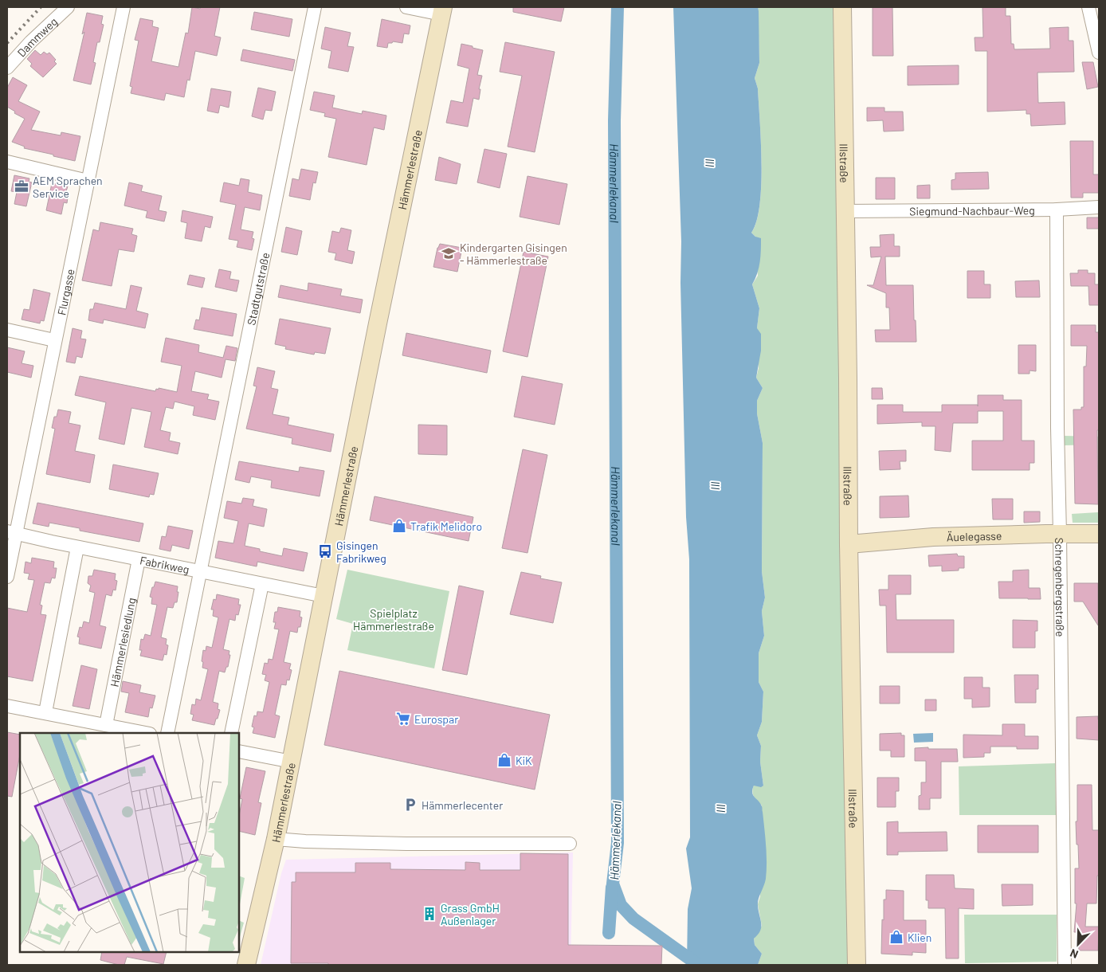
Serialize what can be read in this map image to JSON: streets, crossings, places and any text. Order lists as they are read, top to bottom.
{
  "streets": {
    "main road": ["Illstraße", "Hämmerlestraße", "Äuelegasse"],
    "street": [
      "Dammweg",
      "Siegmund-Nachbaur-Weg",
      "Stadtgutstraße",
      "Flurgasse",
      "Fabrikweg",
      "Schregenbergstraße",
      "Hämmerlesiedlung"
    ]
  },
  "crossings": [
    ["Illstraße", "Siegmund-Nachbaur-Weg"],
    ["Illstraße", "Äuelegasse"],
    ["Hämmerlestraße", "Fabrikweg"],
    ["Siegmund-Nachbaur-Weg", "Schregenbergstraße"],
    ["Stadtgutstraße", "Fabrikweg"],
    ["Flurgasse", "Fabrikweg"],
    ["Äuelegasse", "Schregenbergstraße"],
    ["Fabrikweg", "Hämmerlesiedlung"]
  ],
  "water": ["Ill", "Hämmerlekanal"],
  "parks": ["Spielplatz Hämmerlestraße"],
  "places": {
    "office": ["AEM Sprachen Service"],
    "school or university": ["Kindergarten Gisingen - Hämmerlestraße"],
    "shop": ["Trafik Melidoro", "KiK", "Klien"],
    "bus stop": ["Gisingen Fabrikweg"],
    "supermarket": ["Eurospar"],
    "parking": ["Hämmerlecenter"],
    "building": ["Grass GmbH Außenlager"]
  },
  "north": "bottom left"
}
